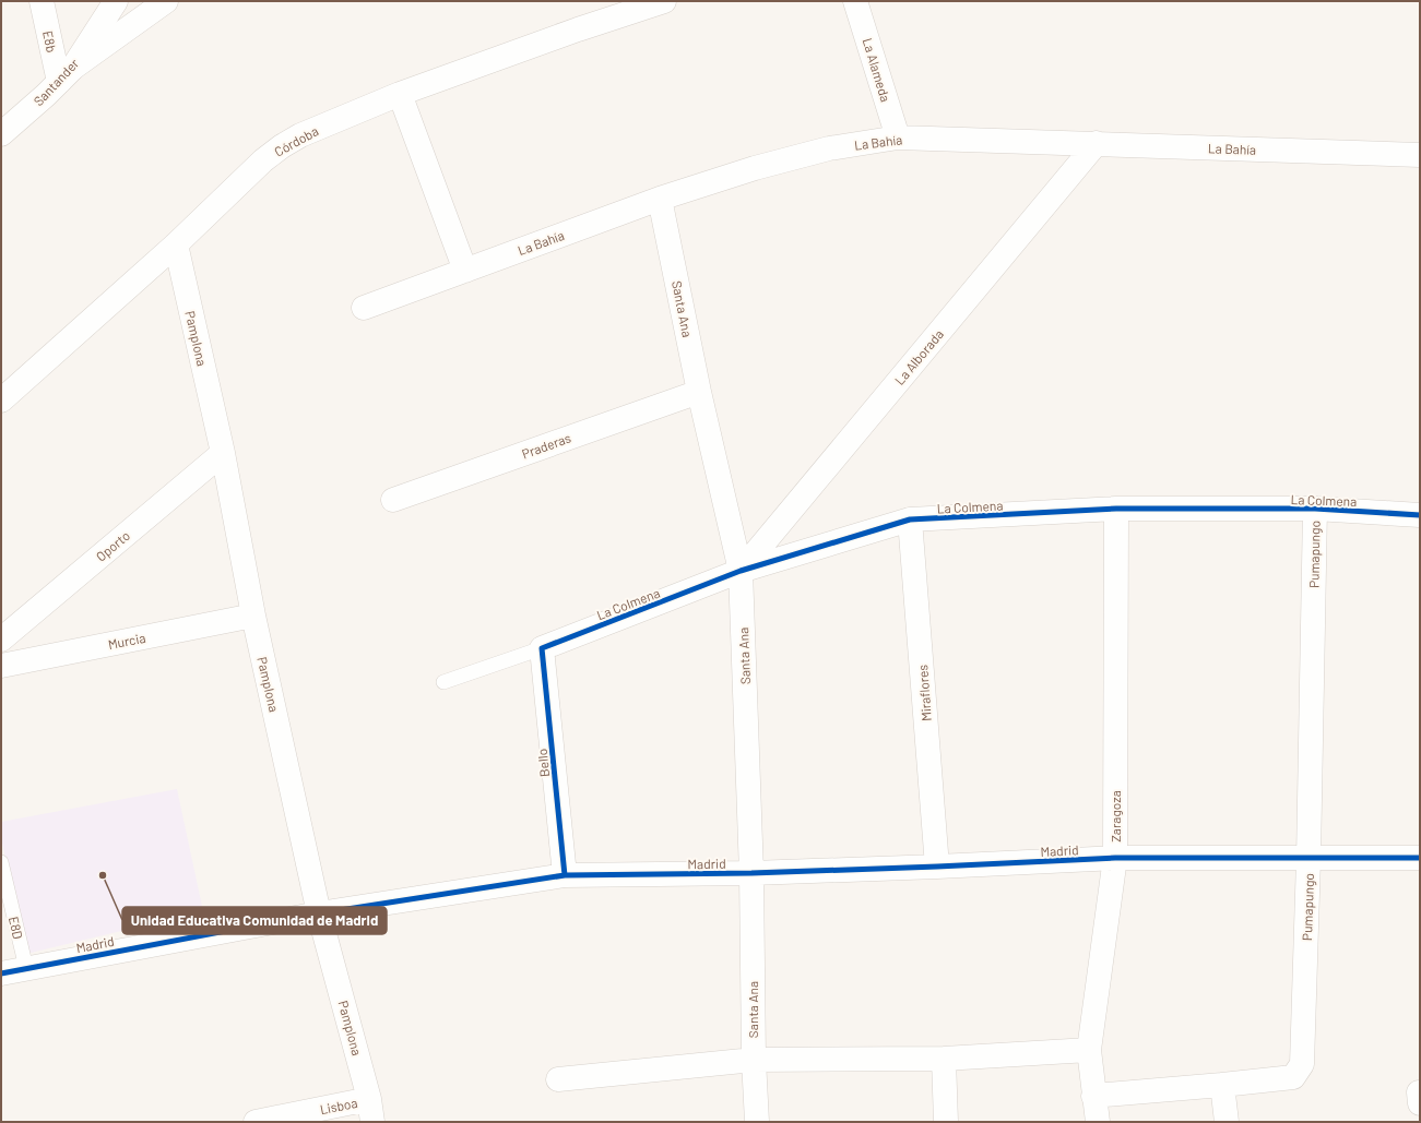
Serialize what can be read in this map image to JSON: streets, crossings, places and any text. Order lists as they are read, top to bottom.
{
  "streets": {
    "street": [
      "E8b",
      "La Alameda",
      "Santander",
      "Córdoba",
      "La Bahía",
      "Santa Ana",
      "Pamplona",
      "La Alborada",
      "Praderas",
      "La Colmena",
      "Oporto",
      "Pumapungo",
      "Murcia",
      "Miraflores",
      "Bello",
      "Zaragoza",
      "Madrid",
      "Lisboa"
    ],
    "lane": ["E8D"]
  },
  "crossings": [
    ["E8b", "Santander"],
    ["La Alameda", "La Bahía"],
    ["Córdoba", "Pamplona"],
    ["La Bahía", "Santa Ana"],
    ["La Bahía", "La Alborada"],
    ["Santa Ana", "La Alborada"],
    ["Santa Ana", "Praderas"],
    ["Santa Ana", "La Colmena"],
    ["Santa Ana", "Madrid"],
    ["Pamplona", "Oporto"],
    ["Pamplona", "Murcia"],
    ["Pamplona", "Madrid"],
    ["Pamplona", "Lisboa"],
    ["La Alborada", "La Colmena"],
    ["La Colmena", "Pumapungo"],
    ["La Colmena", "Miraflores"],
    ["La Colmena", "Bello"],
    ["La Colmena", "Zaragoza"],
    ["Pumapungo", "Zaragoza"],
    ["Pumapungo", "Madrid"],
    ["Miraflores", "Madrid"],
    ["Bello", "Madrid"],
    ["Zaragoza", "Madrid"],
    ["Madrid", "E8D"]
  ],
  "places": ["Unidad Educativa Comunidad de Madrid"]
}
